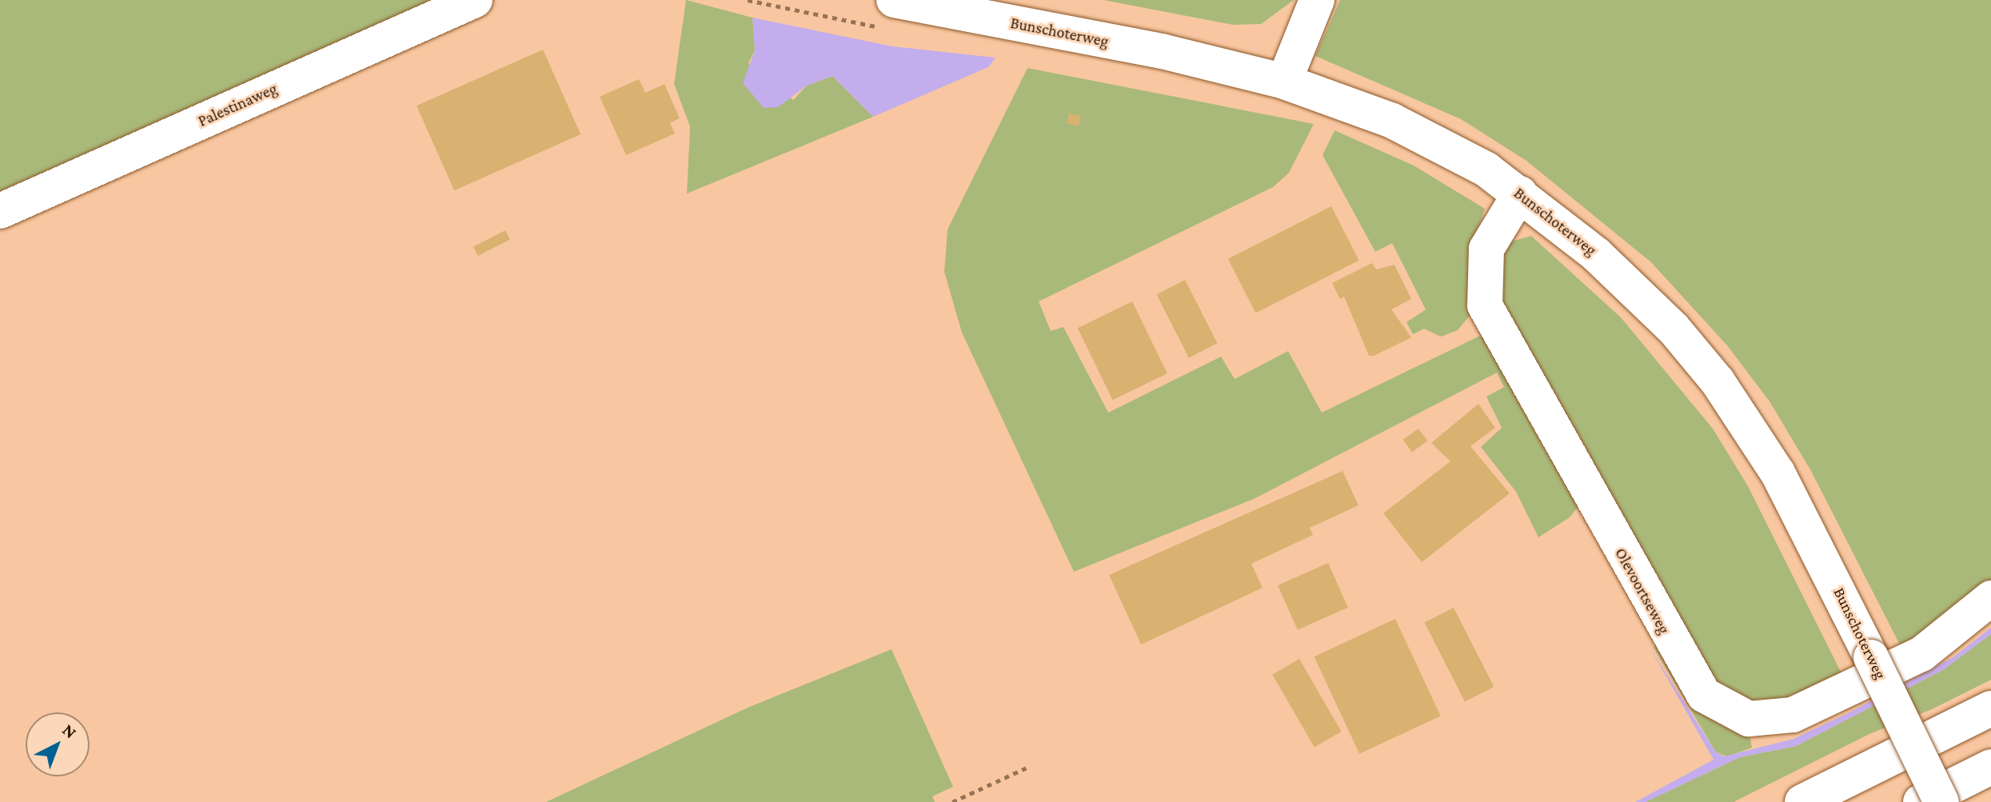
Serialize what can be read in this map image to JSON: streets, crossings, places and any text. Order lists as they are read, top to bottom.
{
  "streets": {
    "main road": ["Bunschoterweg", "Palestinaweg", "Olevoortseweg"]
  },
  "crossings": [
    ["Bunschoterweg", "Olevoortseweg"]
  ],
  "north": "top right"
}
